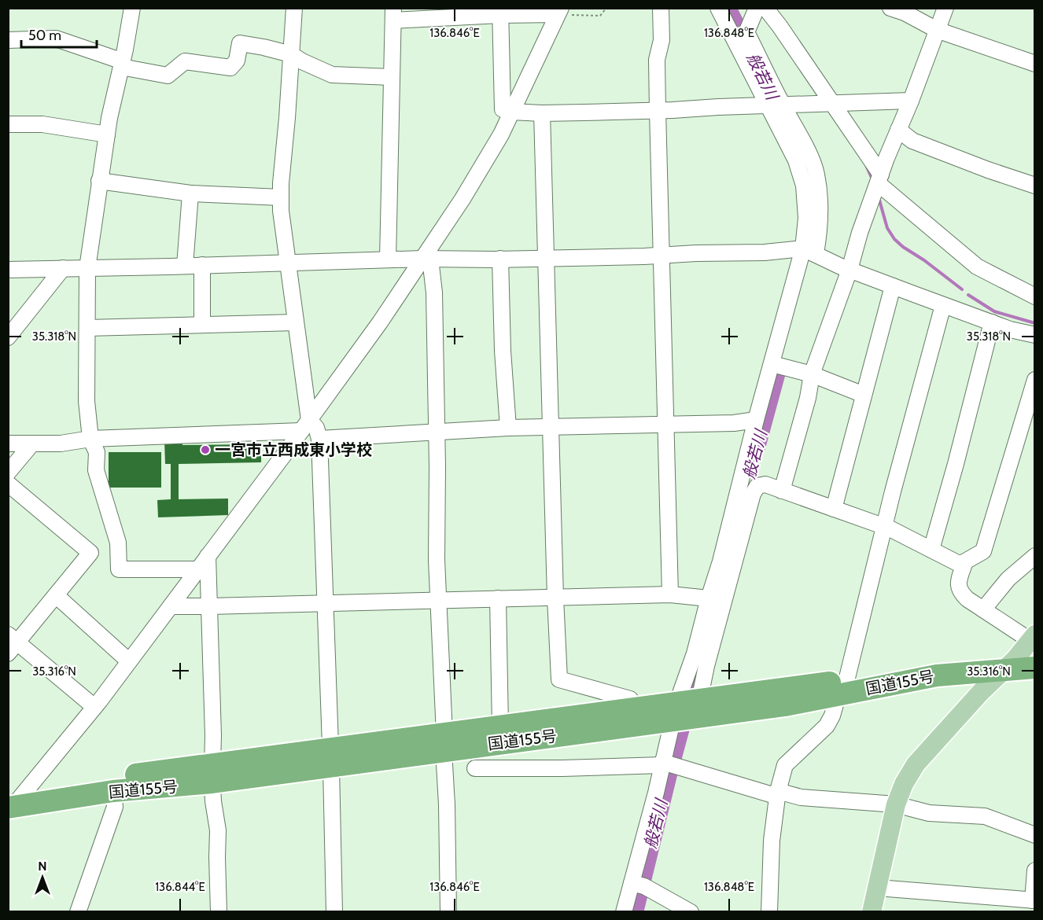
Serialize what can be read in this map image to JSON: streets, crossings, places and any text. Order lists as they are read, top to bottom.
{
  "streets": {
    "highway": ["国道155号"]
  },
  "water": ["般若川"],
  "places": ["一宮市立西成東小学校"],
  "scale_bar": "50 m",
  "north": "top",
  "coordinates": [
    "136.846°E",
    "136.848°E",
    "35.318°N",
    "35.316°N",
    "136.844°E"
  ]
}
